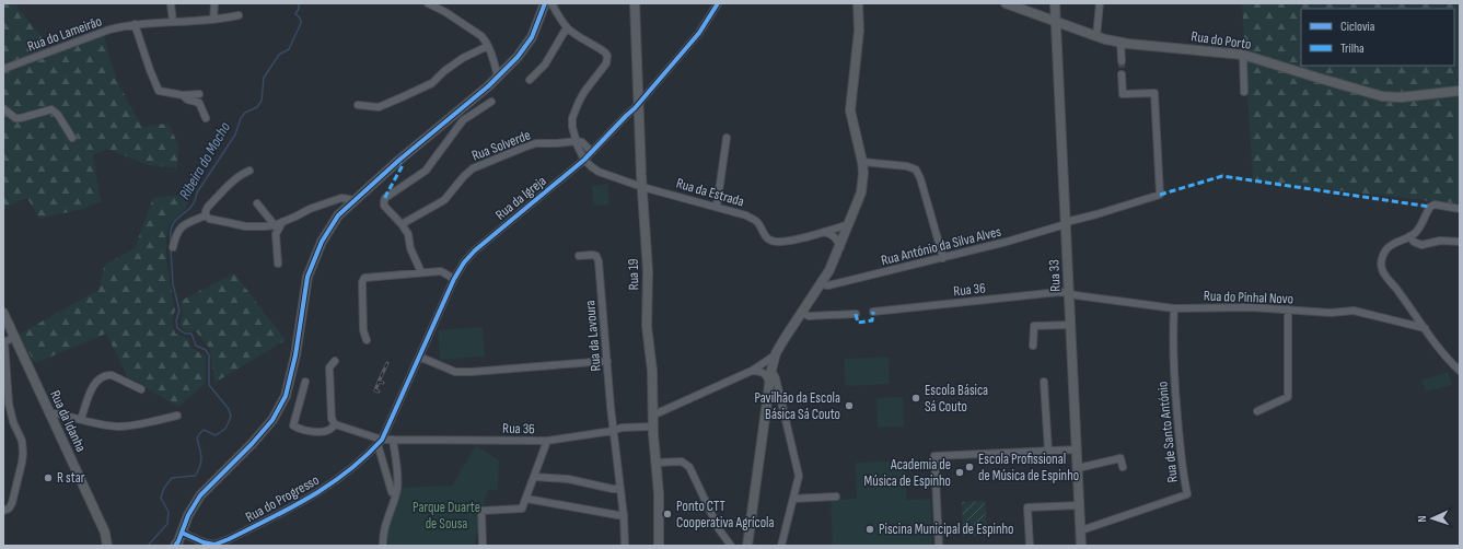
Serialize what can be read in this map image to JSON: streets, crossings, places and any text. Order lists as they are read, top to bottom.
{
  "streets": {
    "street": [
      "Rua do Lameirão",
      "Rua do Porto",
      "Rua Solverde",
      "Rua da Estrada",
      "Rua da Igreja",
      "Rua António da Silva Alves",
      "Rua 19",
      "Rua 33",
      "Rua 36",
      "Rua do Pinhal Novo",
      "Rua da Lavoura",
      "Rua da Idanha",
      "Rua de Santo António",
      "Rua do Progresso"
    ]
  },
  "crossings": [
    ["Rua do Porto", "Rua 33"],
    ["Rua da Estrada", "Rua da Igreja"],
    ["Rua da Estrada", "Rua 19"],
    ["Rua da Igreja", "Rua 19"],
    ["Rua da Igreja", "Rua 36"],
    ["Rua da Igreja", "Rua do Progresso"],
    ["Rua António da Silva Alves", "Rua 33"],
    ["Rua 19", "Rua 36"],
    ["Rua 33", "Rua 36"],
    ["Rua 33", "Rua do Pinhal Novo"],
    ["Rua 33", "Rua de Santo António"],
    ["Rua 36", "Rua do Pinhal Novo"],
    ["Rua 36", "Rua da Lavoura"],
    ["Rua 36", "Rua do Progresso"],
    ["Rua do Pinhal Novo", "Rua de Santo António"]
  ],
  "water": ["Ribeira do Mocho"],
  "parks": ["Parque Duarte de Sousa"],
  "places": [
    "Escola Básica Sá Couto",
    "Pavilhão da Escola Básica Sá Couto",
    "Escola Profissional de Música de Espinho",
    "Academia de Música de Espinho",
    "R star",
    "Ponto CTT Cooperativa Agrícola",
    "Piscina Municipal de Espinho"
  ],
  "legend": ["Ciclovia", "Trilha"],
  "north": "left"
}
